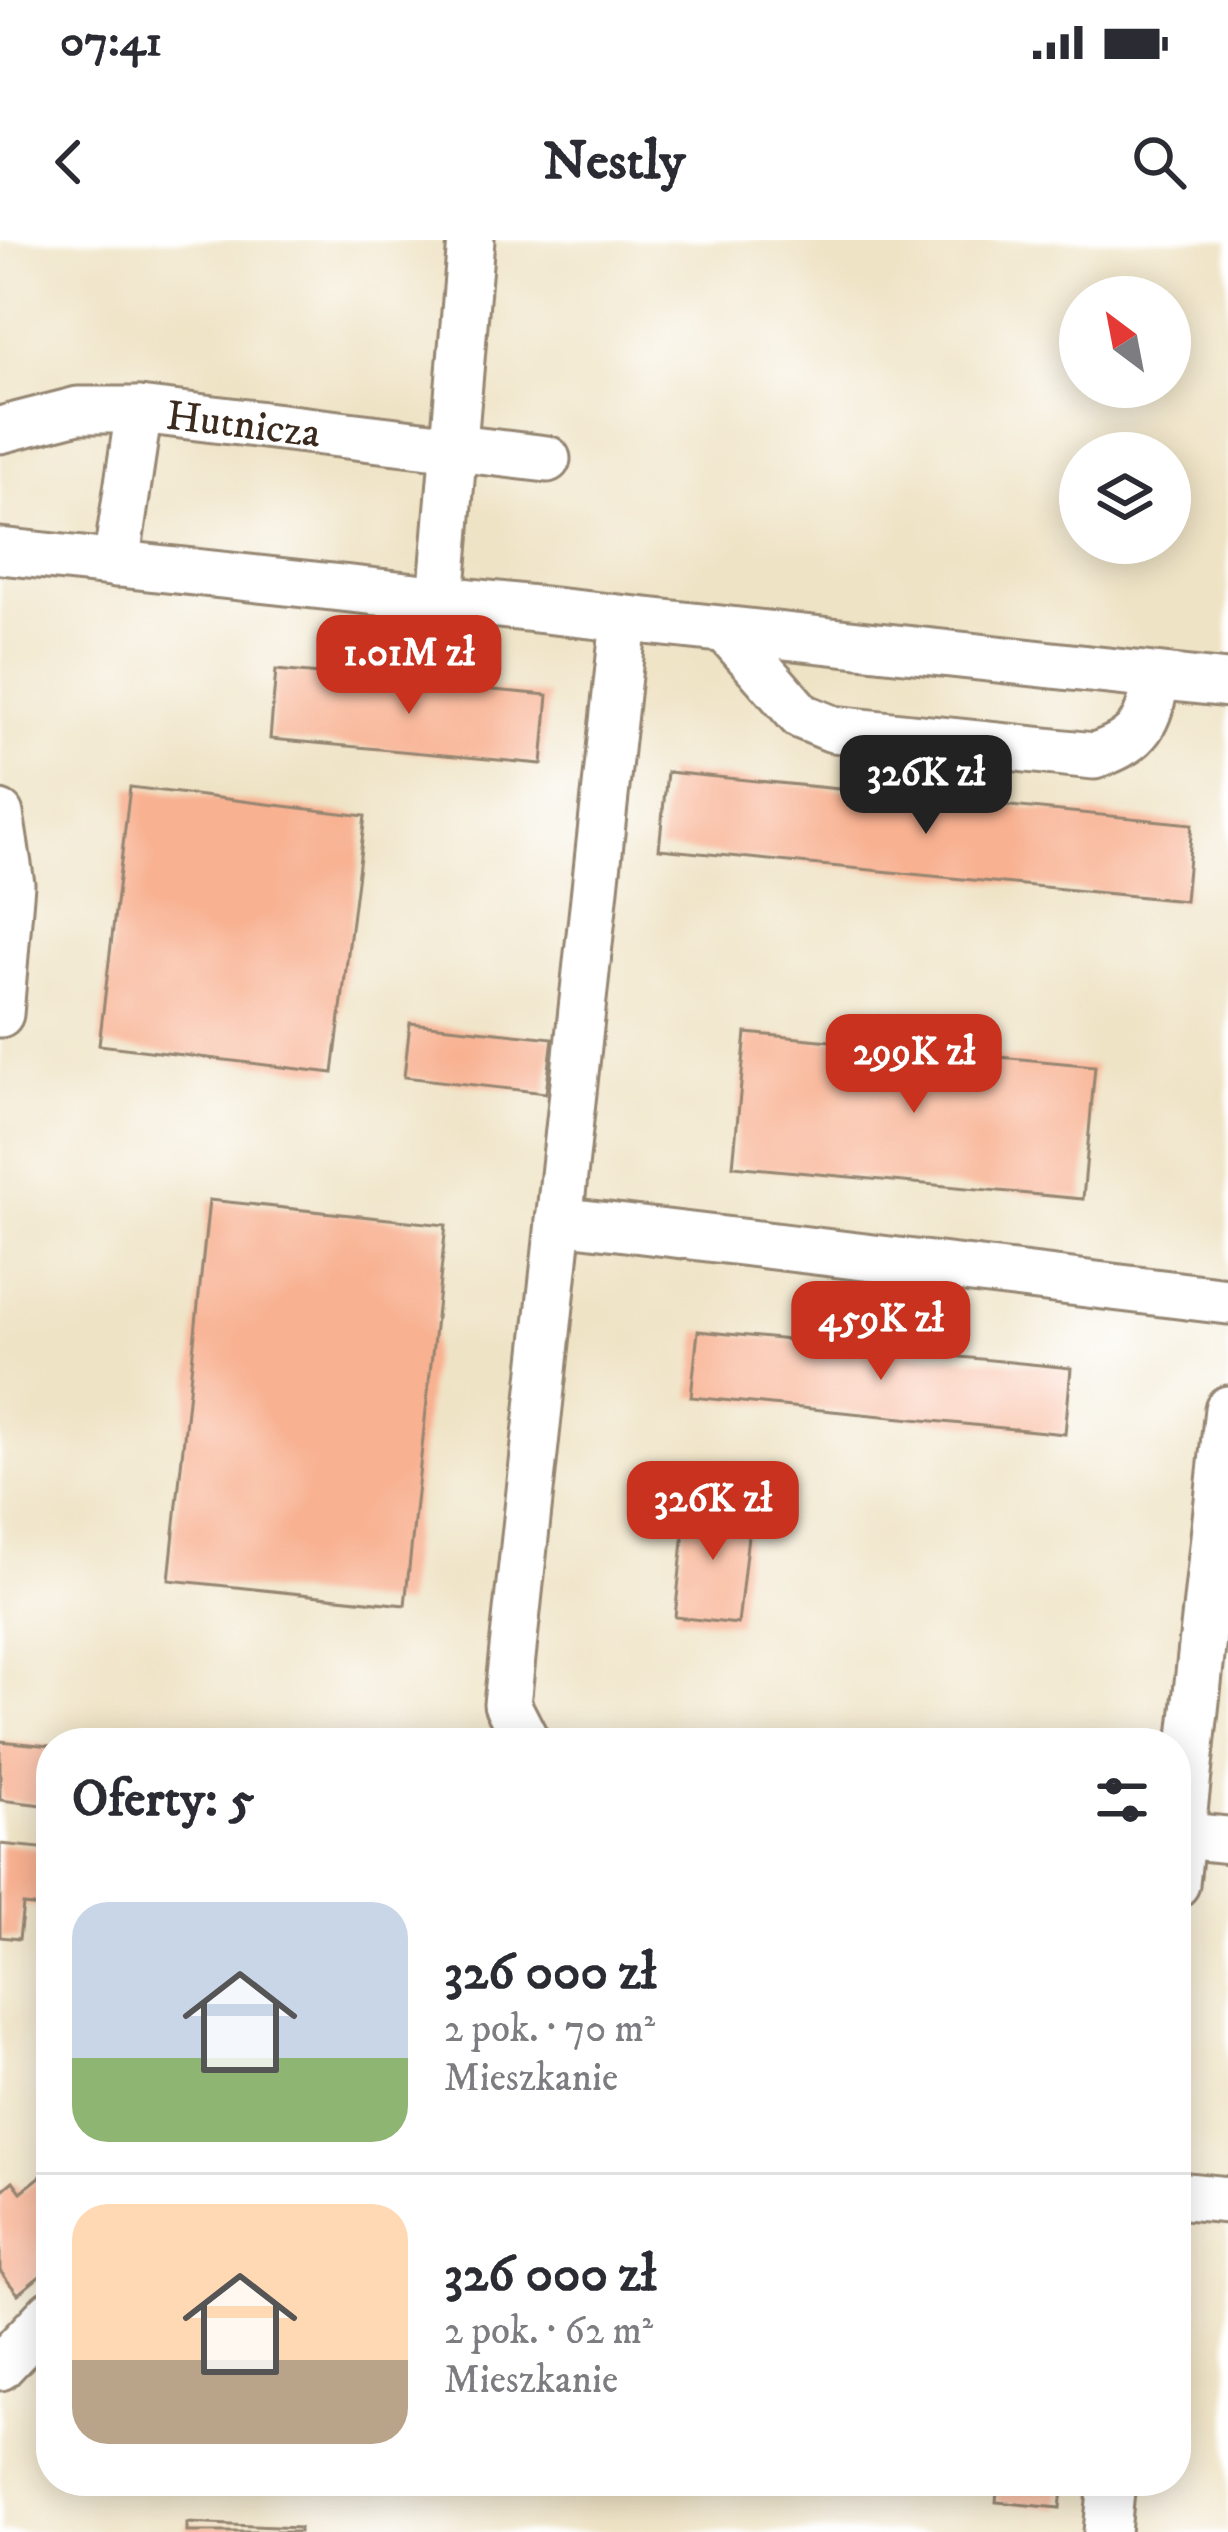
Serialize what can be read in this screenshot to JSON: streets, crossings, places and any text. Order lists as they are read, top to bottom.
{
  "streets": {
    "street": ["Hutnicza"]
  },
  "north": "top left",
  "page": {
    "status": "07:41",
    "header": "Nestly",
    "price": [
      "1.01M zł",
      "326K zł",
      "299K zł",
      "459K zł",
      "326K zł"
    ],
    "heading": "Oferty: 5",
    "list": [
      {
        "name": "326 000 zł",
        "note": "2 pok. · 70 m² · Mieszkanie"
      },
      {
        "name": "326 000 zł",
        "note": "2 pok. · 62 m² · Mieszkanie"
      }
    ]
  }
}
